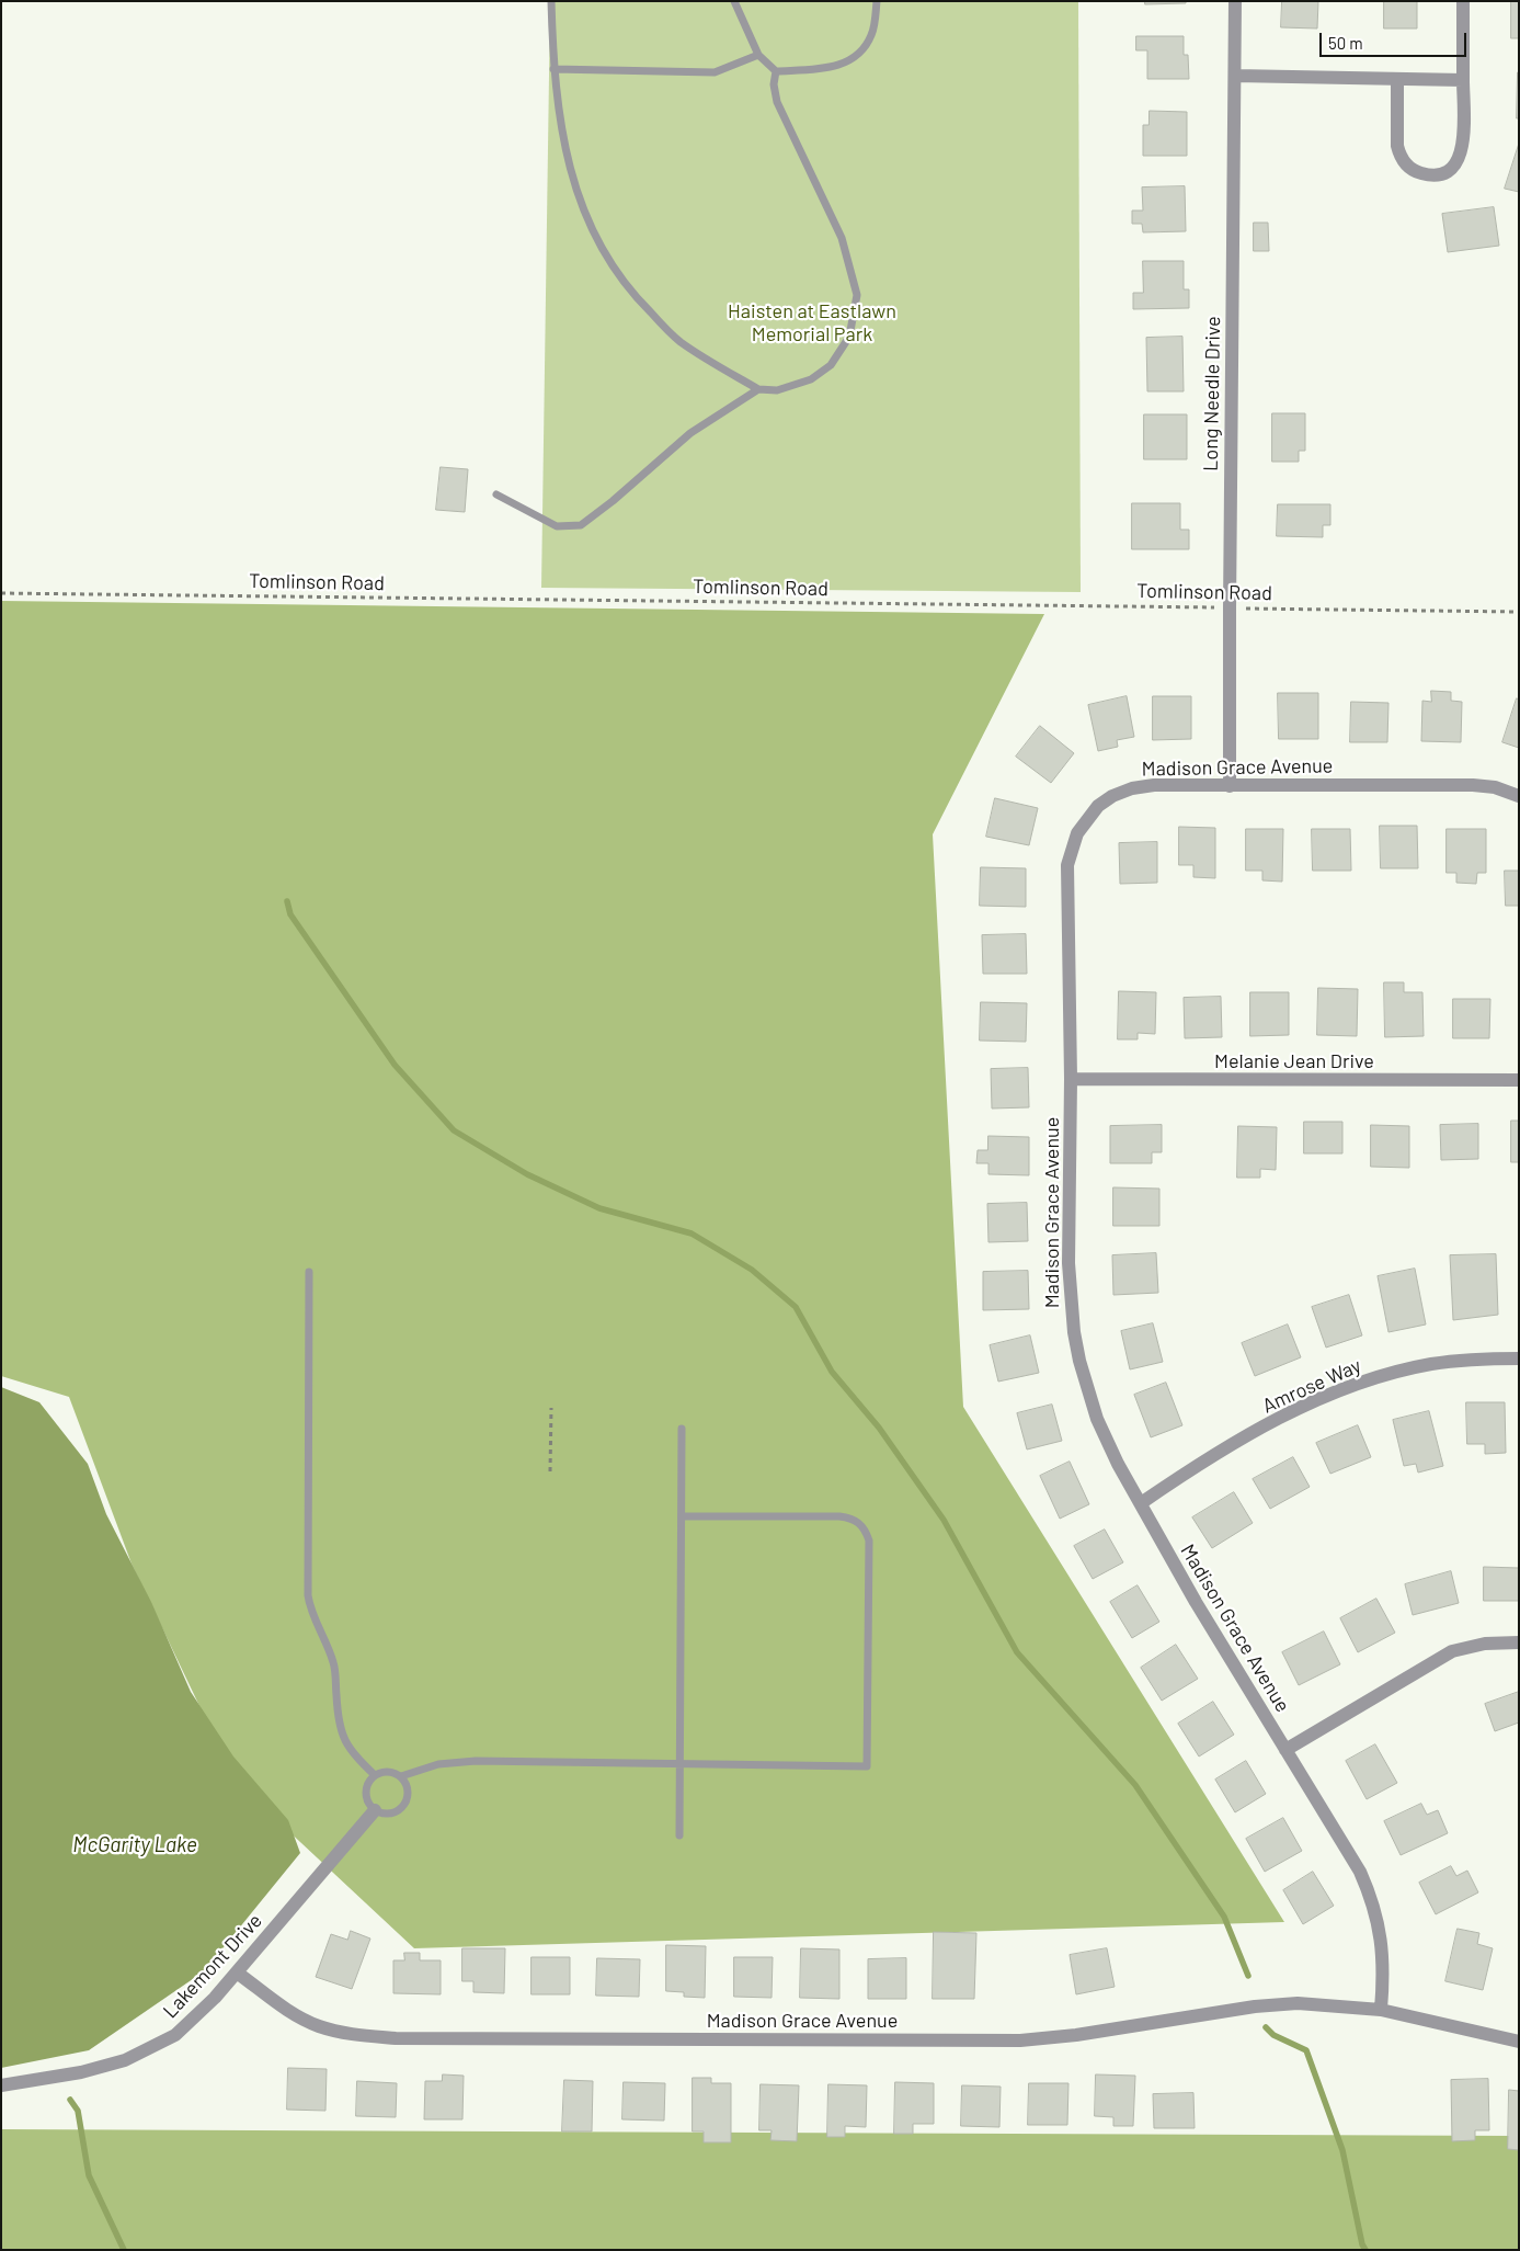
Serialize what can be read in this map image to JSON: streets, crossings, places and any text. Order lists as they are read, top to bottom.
{
  "streets": {
    "street": [
      "Long Needle Drive",
      "Madison Grace Avenue",
      "Melanie Jean Drive",
      "Amrose Way",
      "Lakemont Drive"
    ],
    "path": ["Tomlinson Road"]
  },
  "crossings": [
    ["Long Needle Drive", "Tomlinson Road"],
    ["Long Needle Drive", "Madison Grace Avenue"],
    ["Madison Grace Avenue", "Melanie Jean Drive"],
    ["Madison Grace Avenue", "Amrose Way"],
    ["Madison Grace Avenue", "Lakemont Drive"]
  ],
  "water": ["McGarity Lake"],
  "parks": ["Haisten at Eastlawn Memorial Park"],
  "scale_bar": "50 m"
}
